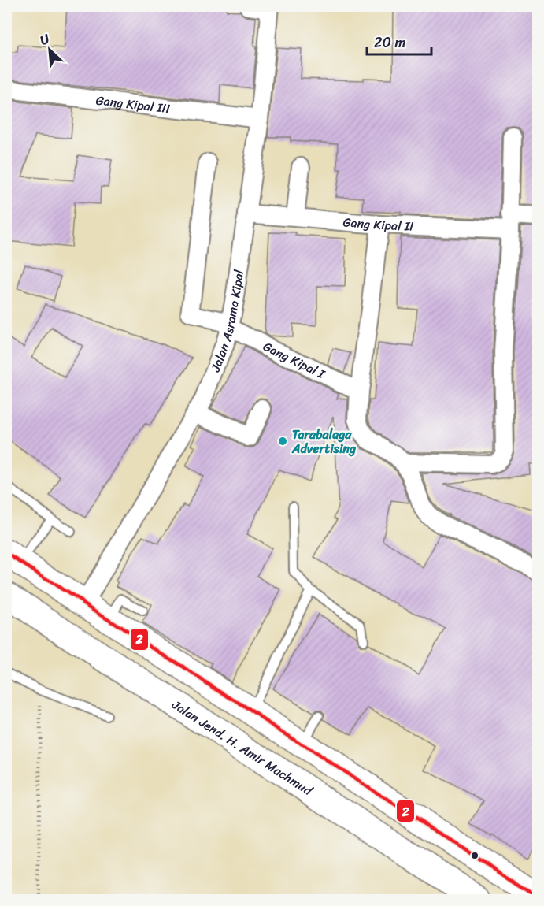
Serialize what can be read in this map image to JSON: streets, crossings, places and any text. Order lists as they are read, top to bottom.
{
  "streets": {
    "highway": ["Jalan Jend. H. Amir Machmud"],
    "street": [
      "Gang Kipal III",
      "Gang Kipal II",
      "Jalan Asrama Kipal",
      "Gang Kipal I"
    ]
  },
  "crossings": [
    ["Gang Kipal III", "Jalan Asrama Kipal"],
    ["Gang Kipal II", "Jalan Asrama Kipal"],
    ["Jalan Asrama Kipal", "Gang Kipal I"]
  ],
  "places": ["Tarabalaga Advertising"],
  "lines": ["transit line 2"],
  "scale_bar": "20 m",
  "north": "top left"
}
